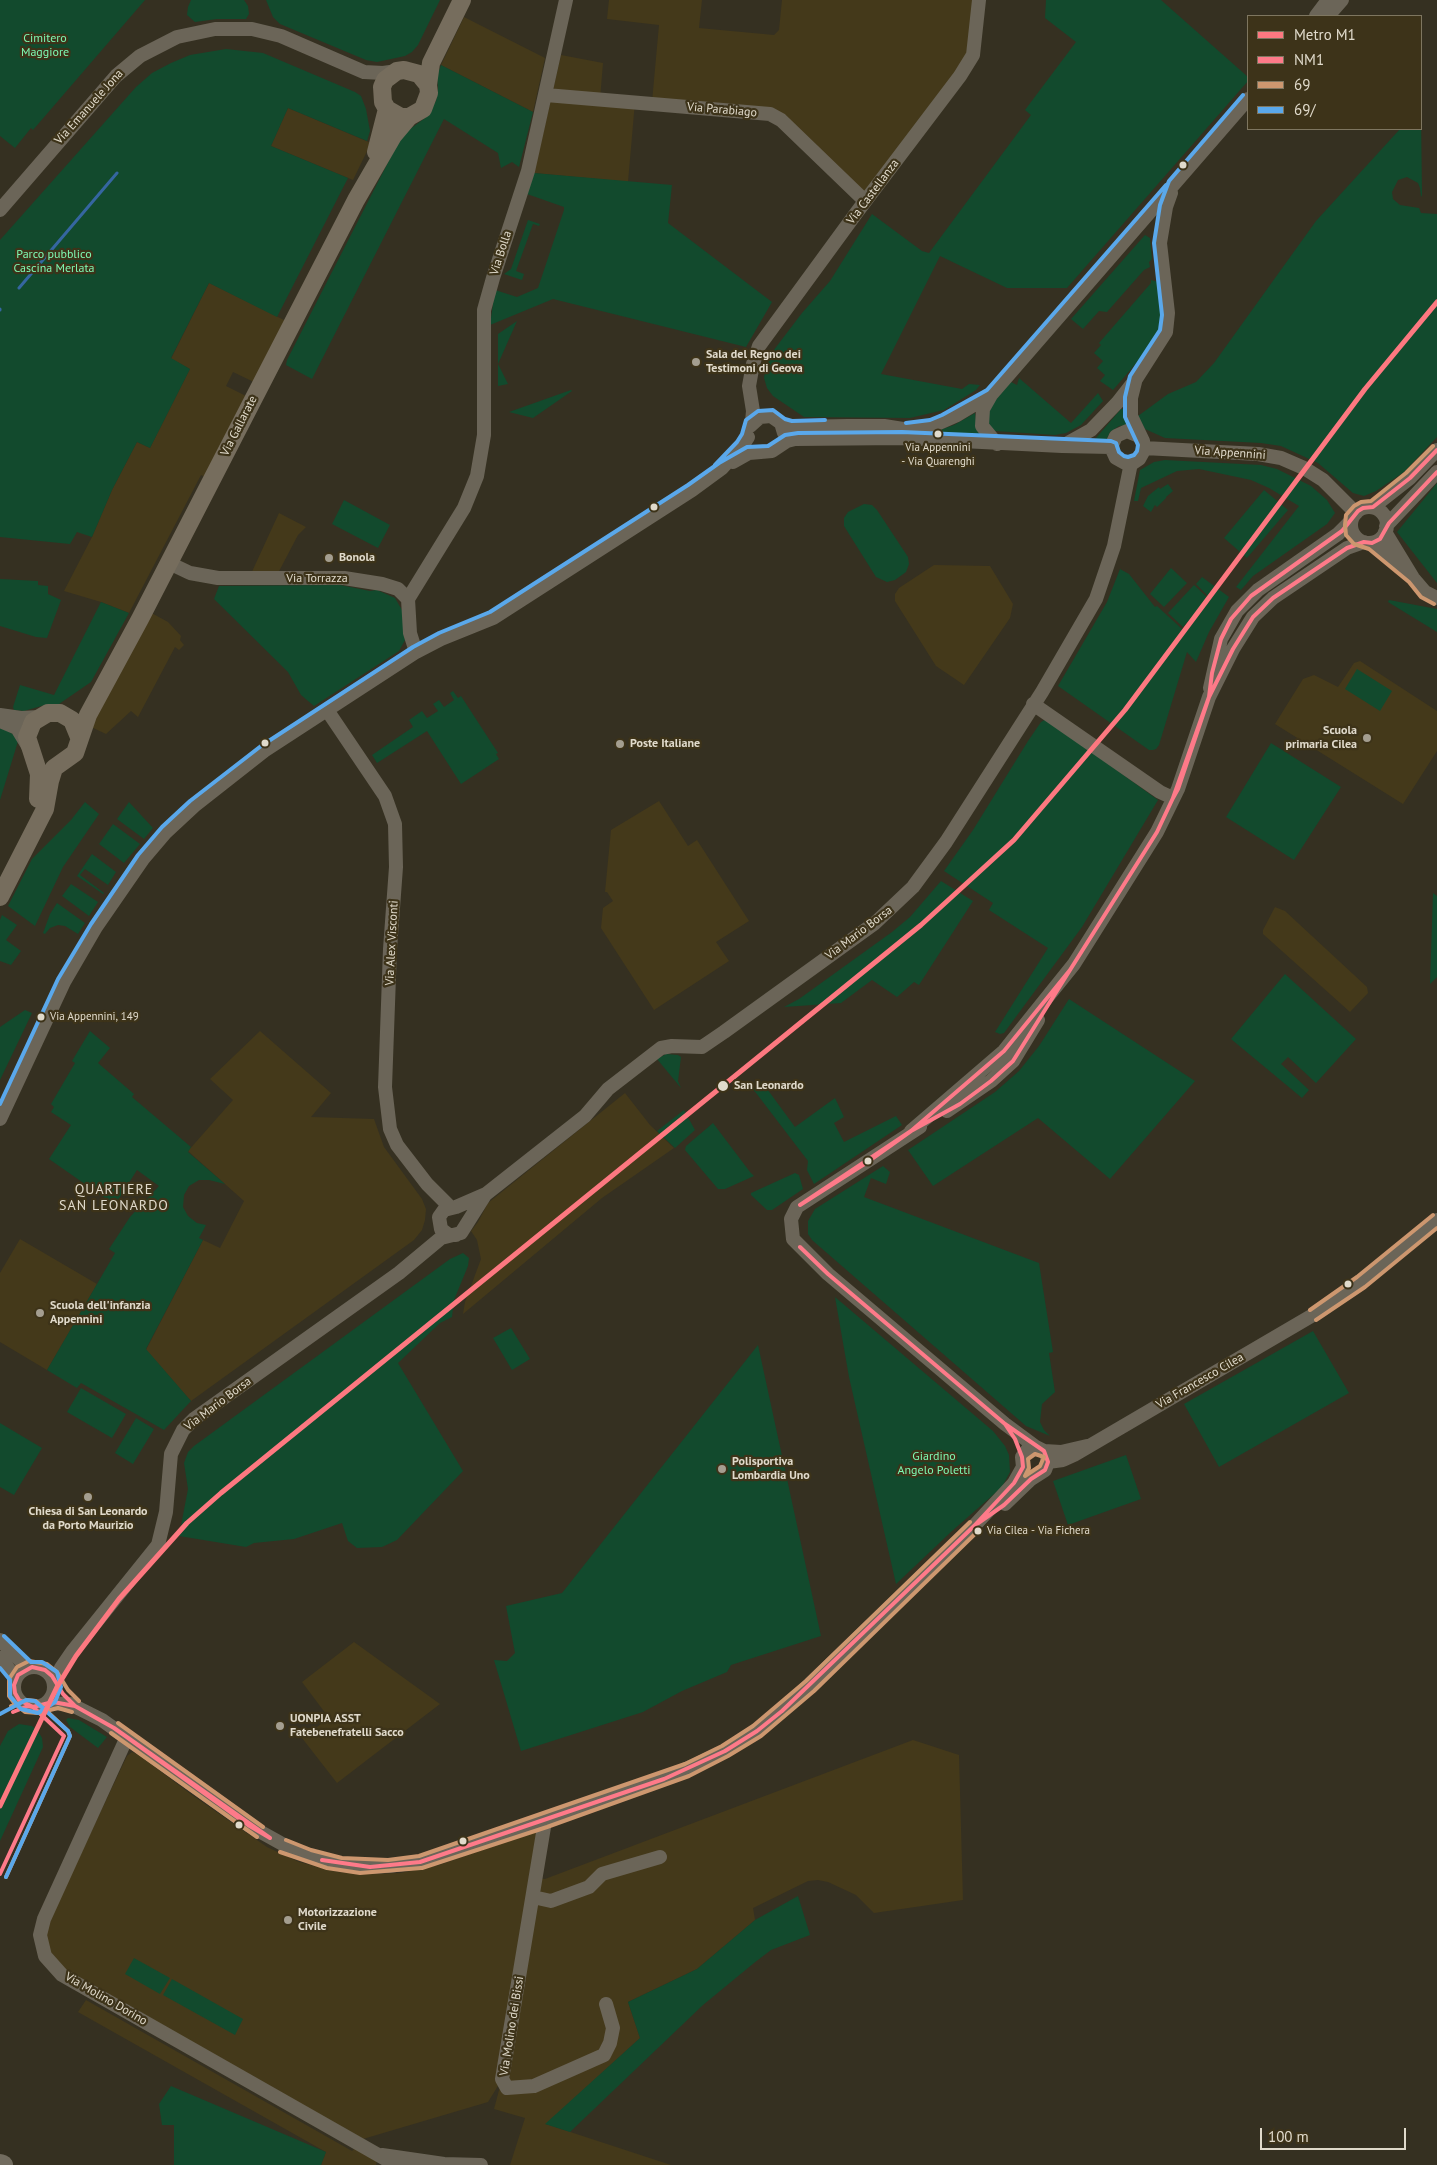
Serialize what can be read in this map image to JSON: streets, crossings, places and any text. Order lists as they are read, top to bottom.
{
  "streets": {
    "main road": ["Via Gallarate"],
    "street": [
      "Via Emanuele Jona",
      "Via Parabiago",
      "Via Castellanza",
      "Via Bolla",
      "Via Appennini",
      "Via Torrazza",
      "Via Mario Borsa",
      "Via Alex Visconti",
      "Via Francesco Cilea",
      "Via Molino Dorino",
      "Via Molino dei Bissi"
    ]
  },
  "crossings": [
    ["Via Emanuele Jona", "Via Gallarate"],
    ["Via Parabiago", "Via Castellanza"],
    ["Via Parabiago", "Via Bolla"],
    ["Via Bolla", "Via Torrazza"],
    ["Via Gallarate", "Via Torrazza"],
    ["Via Appennini", "Via Mario Borsa"],
    ["Via Mario Borsa", "Via Alex Visconti"],
    ["Via Mario Borsa", "Via Francesco Cilea"],
    ["Via Francesco Cilea", "Via Molino Dorino"],
    ["Via Francesco Cilea", "Via Molino dei Bissi"]
  ],
  "districts": ["QUARTIERE SAN LEONARDO"],
  "parks": ["Cimitero Maggiore", "Parco pubblico Cascina Merlata", "Giardino Angelo Poletti"],
  "places": [
    "Sala del Regno dei Testimoni di Geova",
    "Via Appennini - Via Quarenghi",
    "Bonola",
    "Scuola primaria Cilea",
    "Poste Italiane",
    "Via Appennini, 149",
    "San Leonardo",
    "Scuola dell'infanzia Appennini",
    "Polisportiva Lombardia Uno",
    "Chiesa di San Leonardo da Porto Maurizio",
    "Via Cilea - Via Fichera",
    "UONPIA ASST Fatebenefratelli Sacco",
    "Motorizzazione Civile"
  ],
  "lines": [
    "transit line 69/",
    "metro line M1",
    "transit line 69",
    "transit line NM1"
  ],
  "legend": [
    "Metro M1",
    "NM1",
    "69",
    "69/"
  ],
  "scale_bar": "100 m"
}
